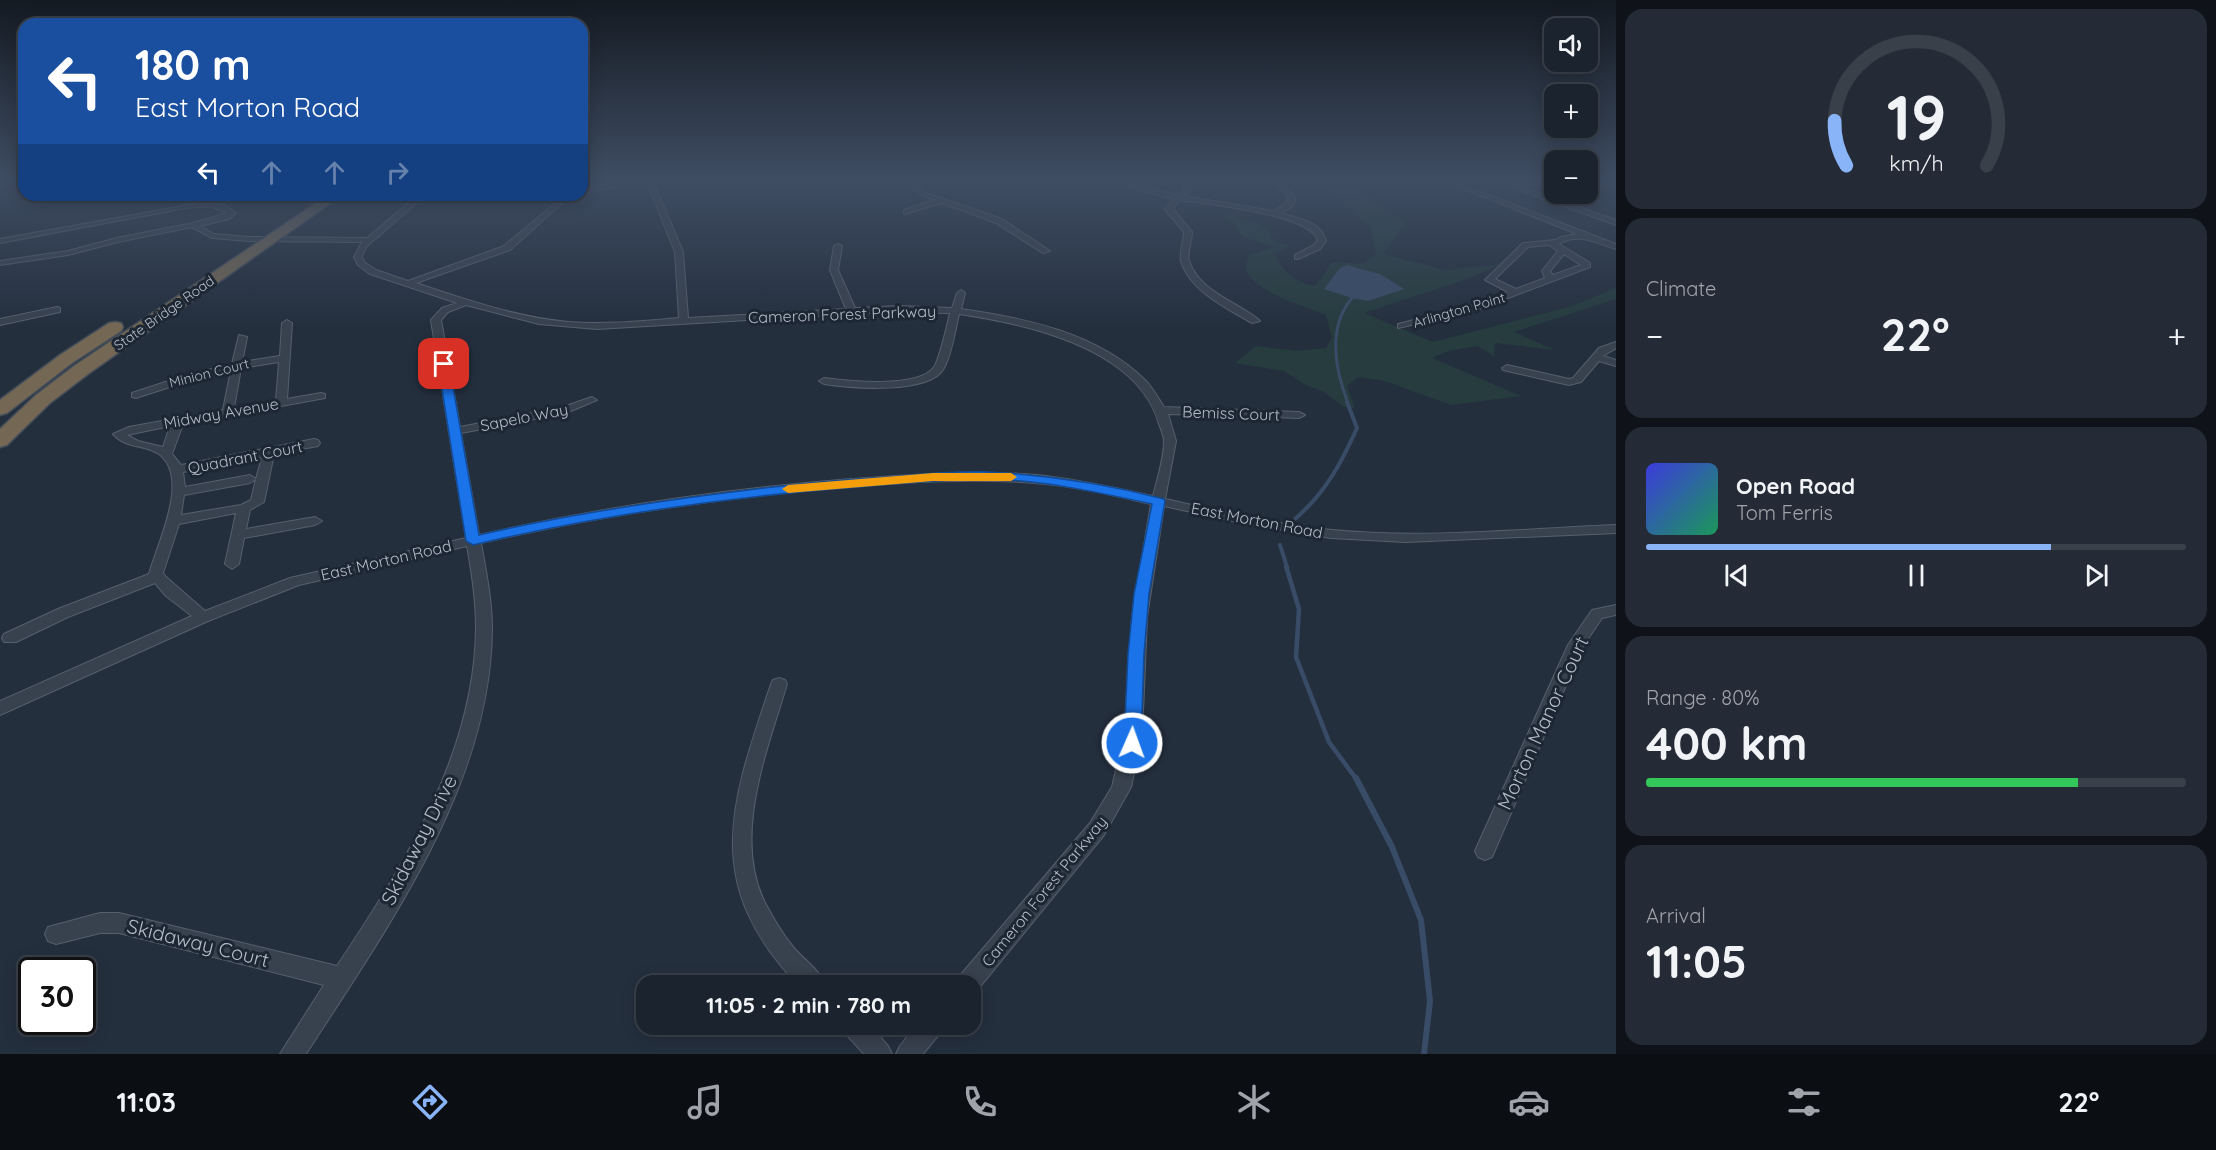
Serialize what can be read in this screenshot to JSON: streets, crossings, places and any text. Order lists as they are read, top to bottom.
{
  "streets": {
    "highway": ["State Bridge Road"],
    "street": [
      "Arlington Point",
      "Cameron Forest Parkway",
      "Minion Court",
      "Midway Avenue",
      "Bemiss Court",
      "Sapelo Way",
      "Quadrant Court",
      "East Morton Road",
      "Morton Manor Court",
      "Skidaway Drive",
      "Skidaway Court"
    ]
  },
  "crossings": [
    ["Cameron Forest Parkway", "Bemiss Court"],
    ["Cameron Forest Parkway", "East Morton Road"],
    ["Cameron Forest Parkway", "Skidaway Drive"],
    ["Sapelo Way", "Skidaway Drive"],
    ["East Morton Road", "Skidaway Drive"],
    ["Skidaway Drive", "Skidaway Court"]
  ],
  "page": {
    "map_buttons": ["+", "−"],
    "turn": ["180 m", "East Morton Road"],
    "tile": [
      "Climate",
      ["Range · 80%", "400 km"],
      ["Arrival", "11:05"]
    ],
    "heat": ["−", "22°", "+"],
    "song": ["Open Road", "Tom Ferris"],
    "limit": "30",
    "trip": "11:05 · 2 min · 780 m",
    "tabs": ["11:03", "22°"],
    "gauge": ["19", "km/h"]
  }
}
